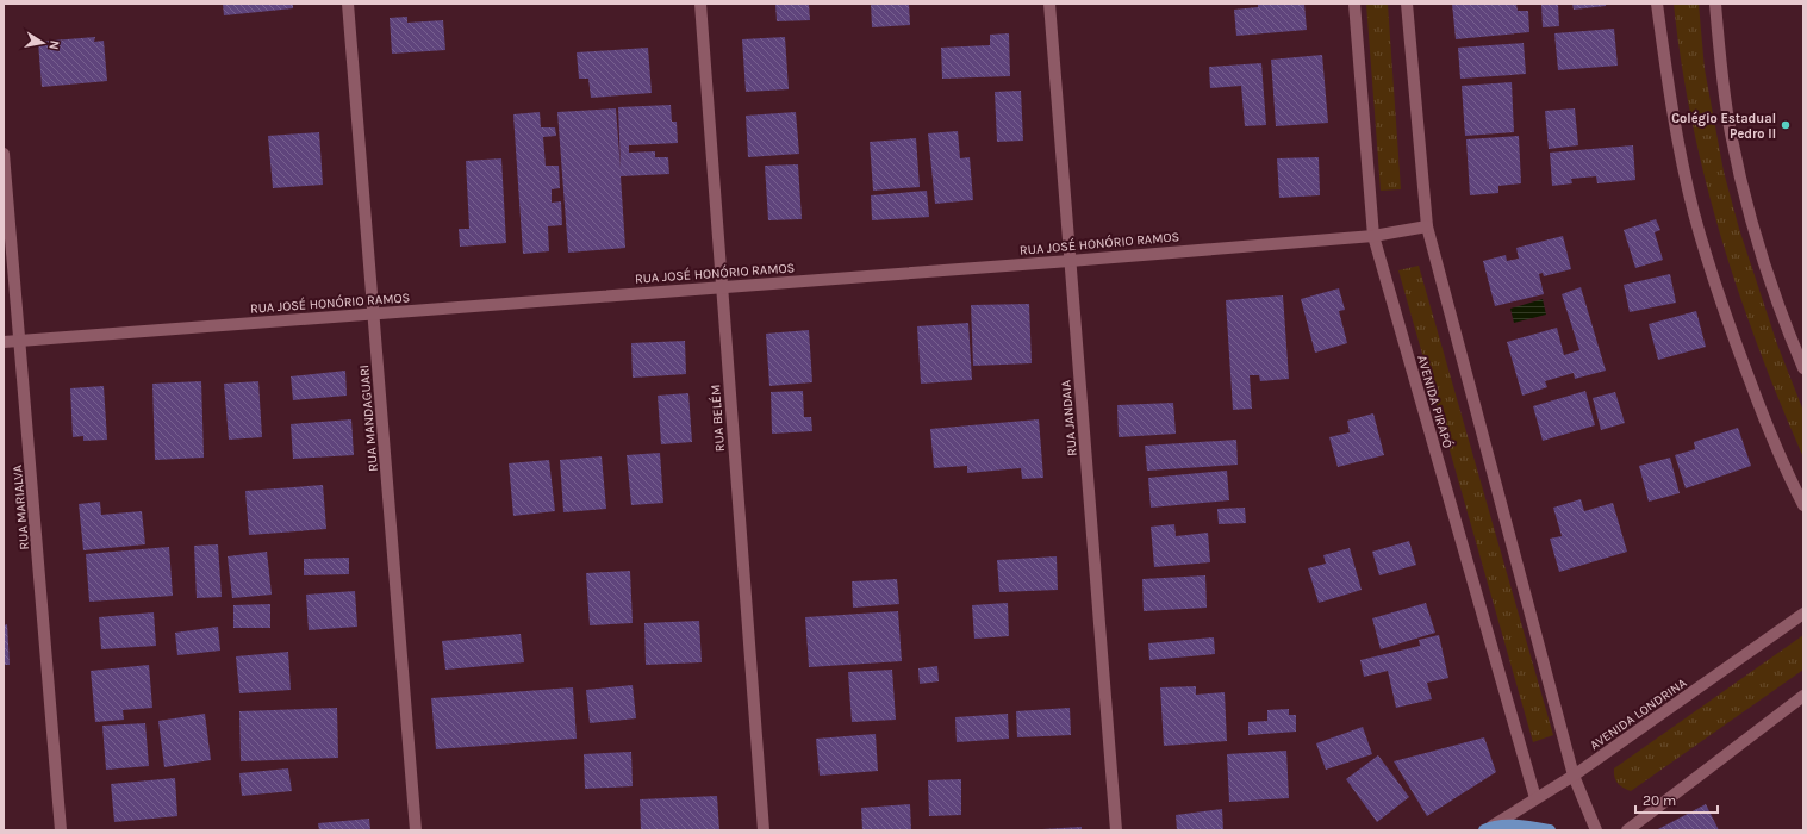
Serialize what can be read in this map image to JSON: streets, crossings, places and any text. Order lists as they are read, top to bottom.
{
  "streets": {
    "street": [
      "RUA JOSÉ HONÓRIO RAMOS",
      "AVENIDA PIRAPÓ",
      "RUA MANDAGUARI",
      "RUA BELÉM",
      "RUA JANDAIA",
      "RUA MARIALVA",
      "AVENIDA LONDRINA"
    ]
  },
  "crossings": [
    ["RUA JOSÉ HONÓRIO RAMOS", "AVENIDA PIRAPÓ"],
    ["RUA JOSÉ HONÓRIO RAMOS", "RUA MANDAGUARI"],
    ["RUA JOSÉ HONÓRIO RAMOS", "RUA BELÉM"],
    ["RUA JOSÉ HONÓRIO RAMOS", "RUA JANDAIA"],
    ["RUA JOSÉ HONÓRIO RAMOS", "RUA MARIALVA"],
    ["AVENIDA PIRAPÓ", "AVENIDA LONDRINA"]
  ],
  "places": ["Colégio Estadual Pedro II"],
  "scale_bar": "20 m",
  "north": "right"
}
